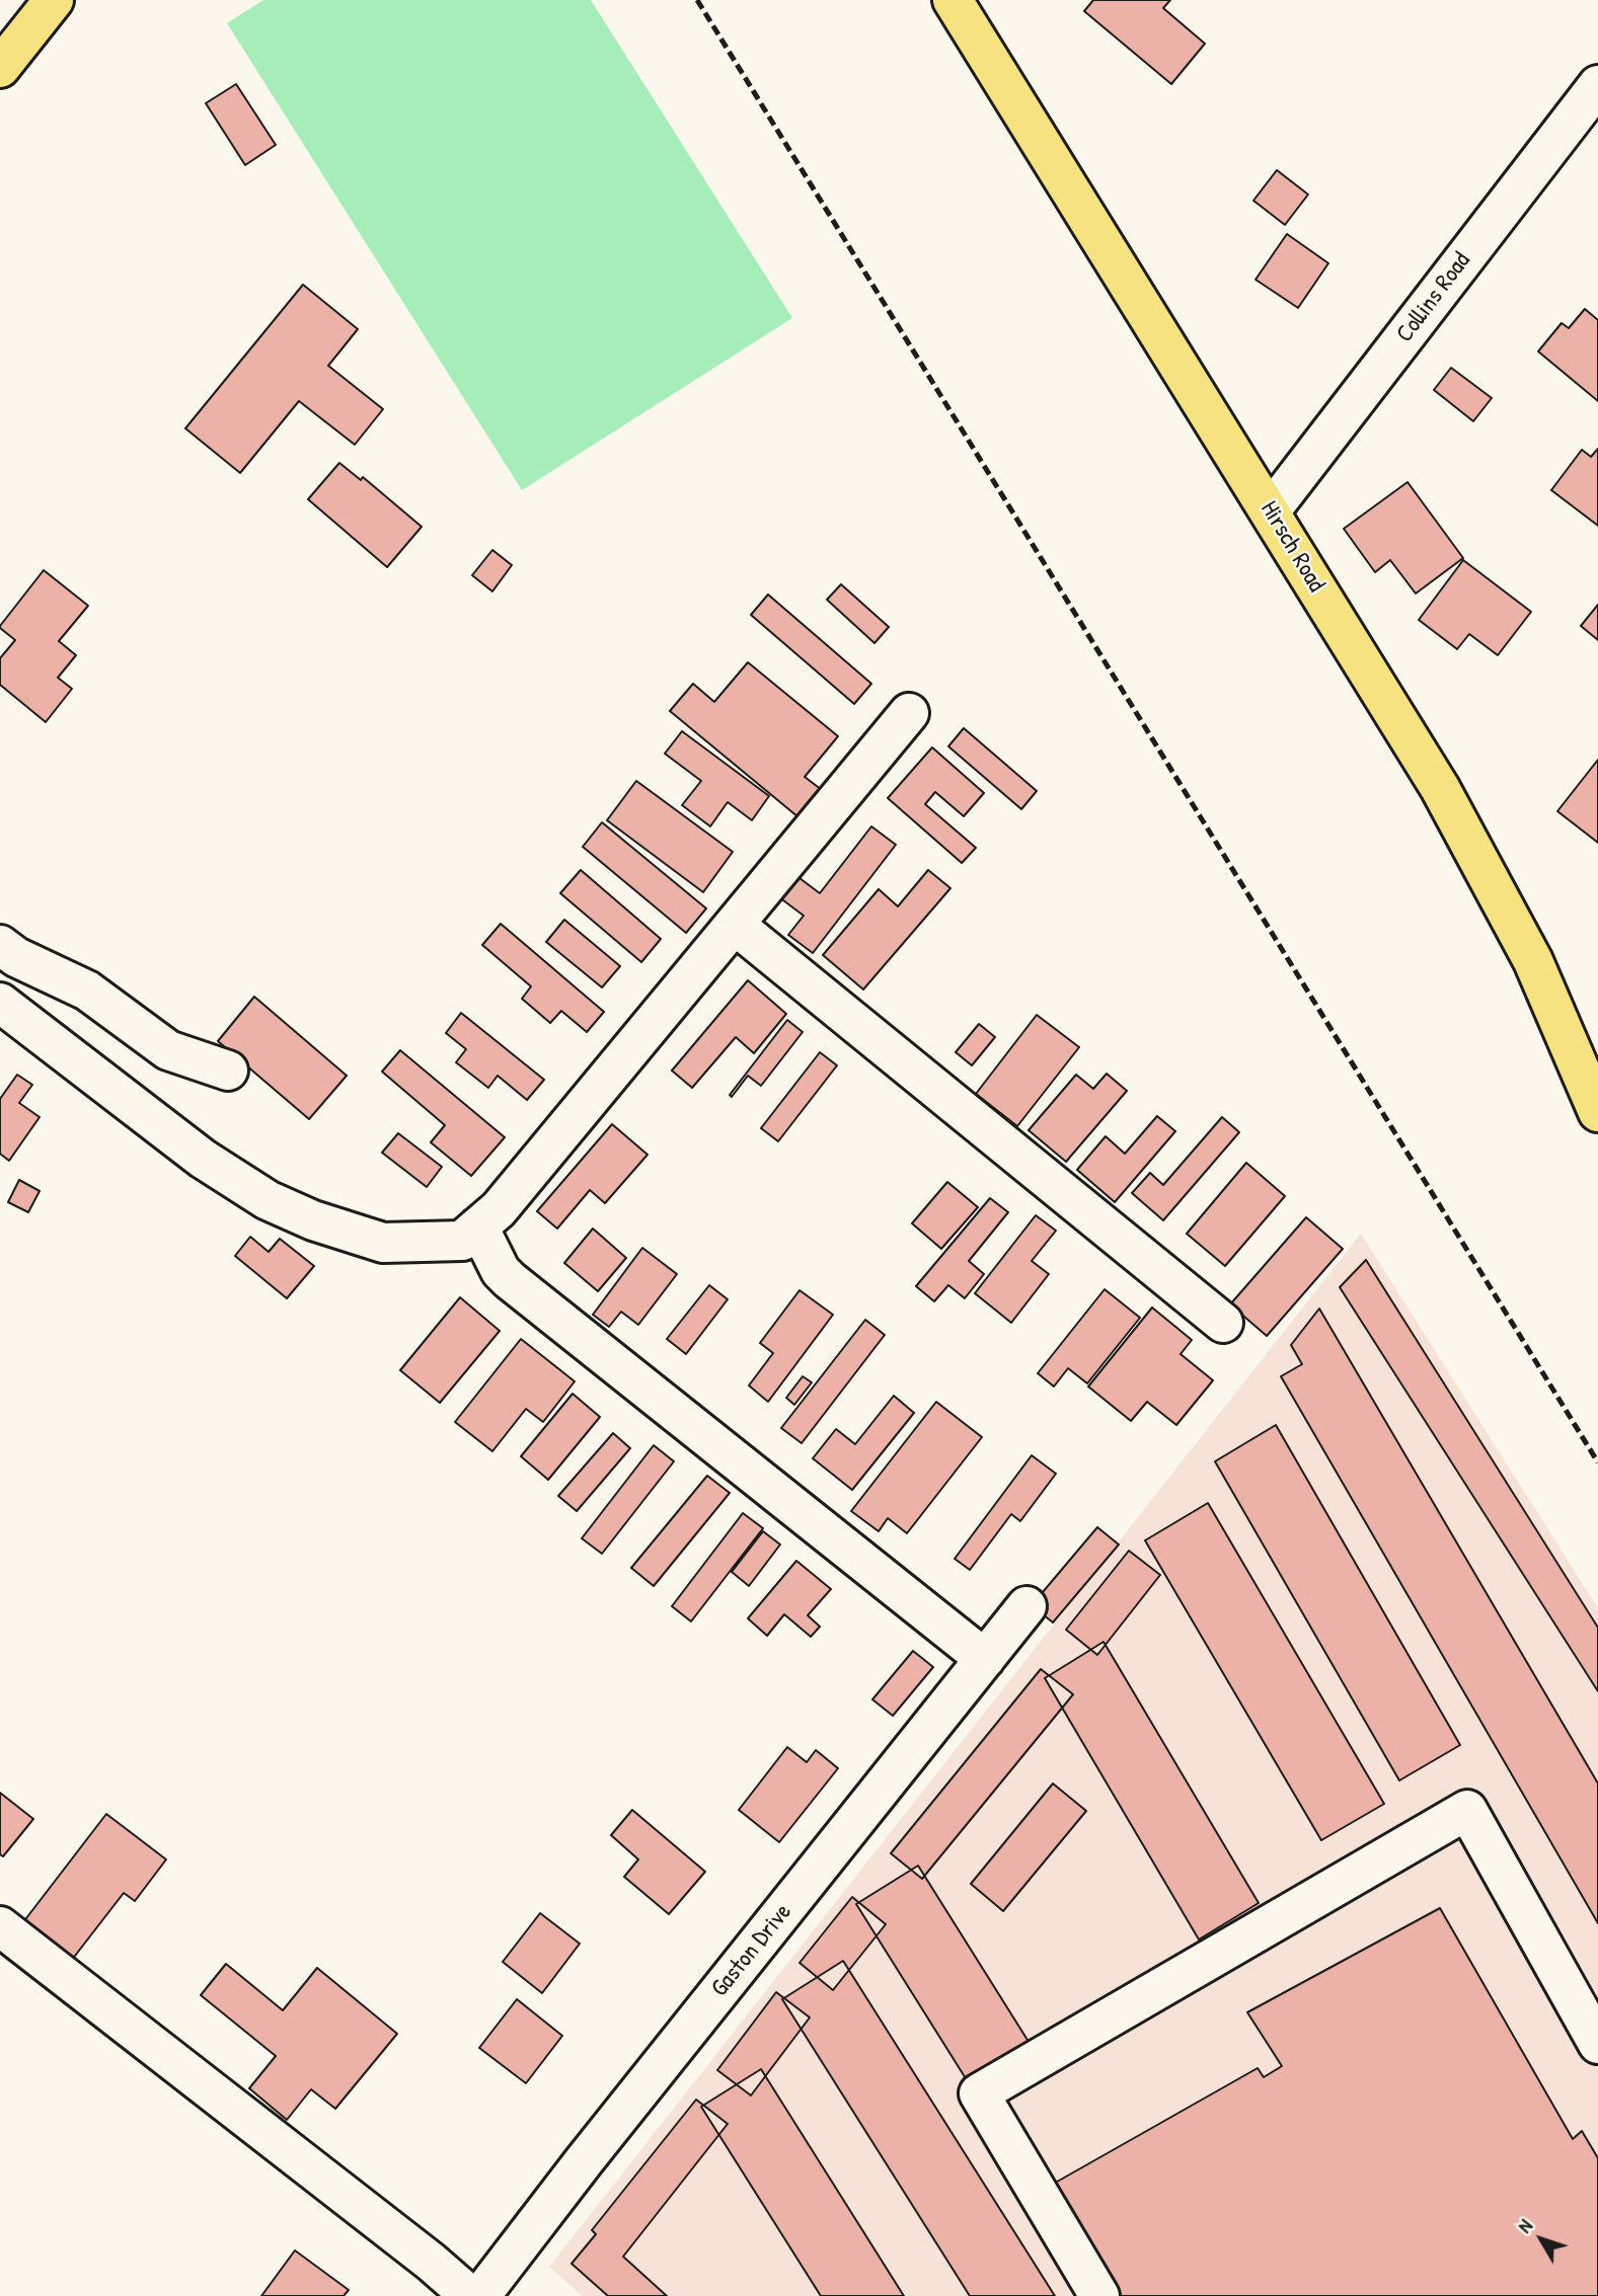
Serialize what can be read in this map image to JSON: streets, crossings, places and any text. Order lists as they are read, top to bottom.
{
  "streets": {
    "main road": ["Hirsch Road"],
    "street": ["Collins Road", "Gaston Drive"]
  },
  "crossings": [
    ["Collins Road", "Hirsch Road"]
  ],
  "north": "top left"
}
